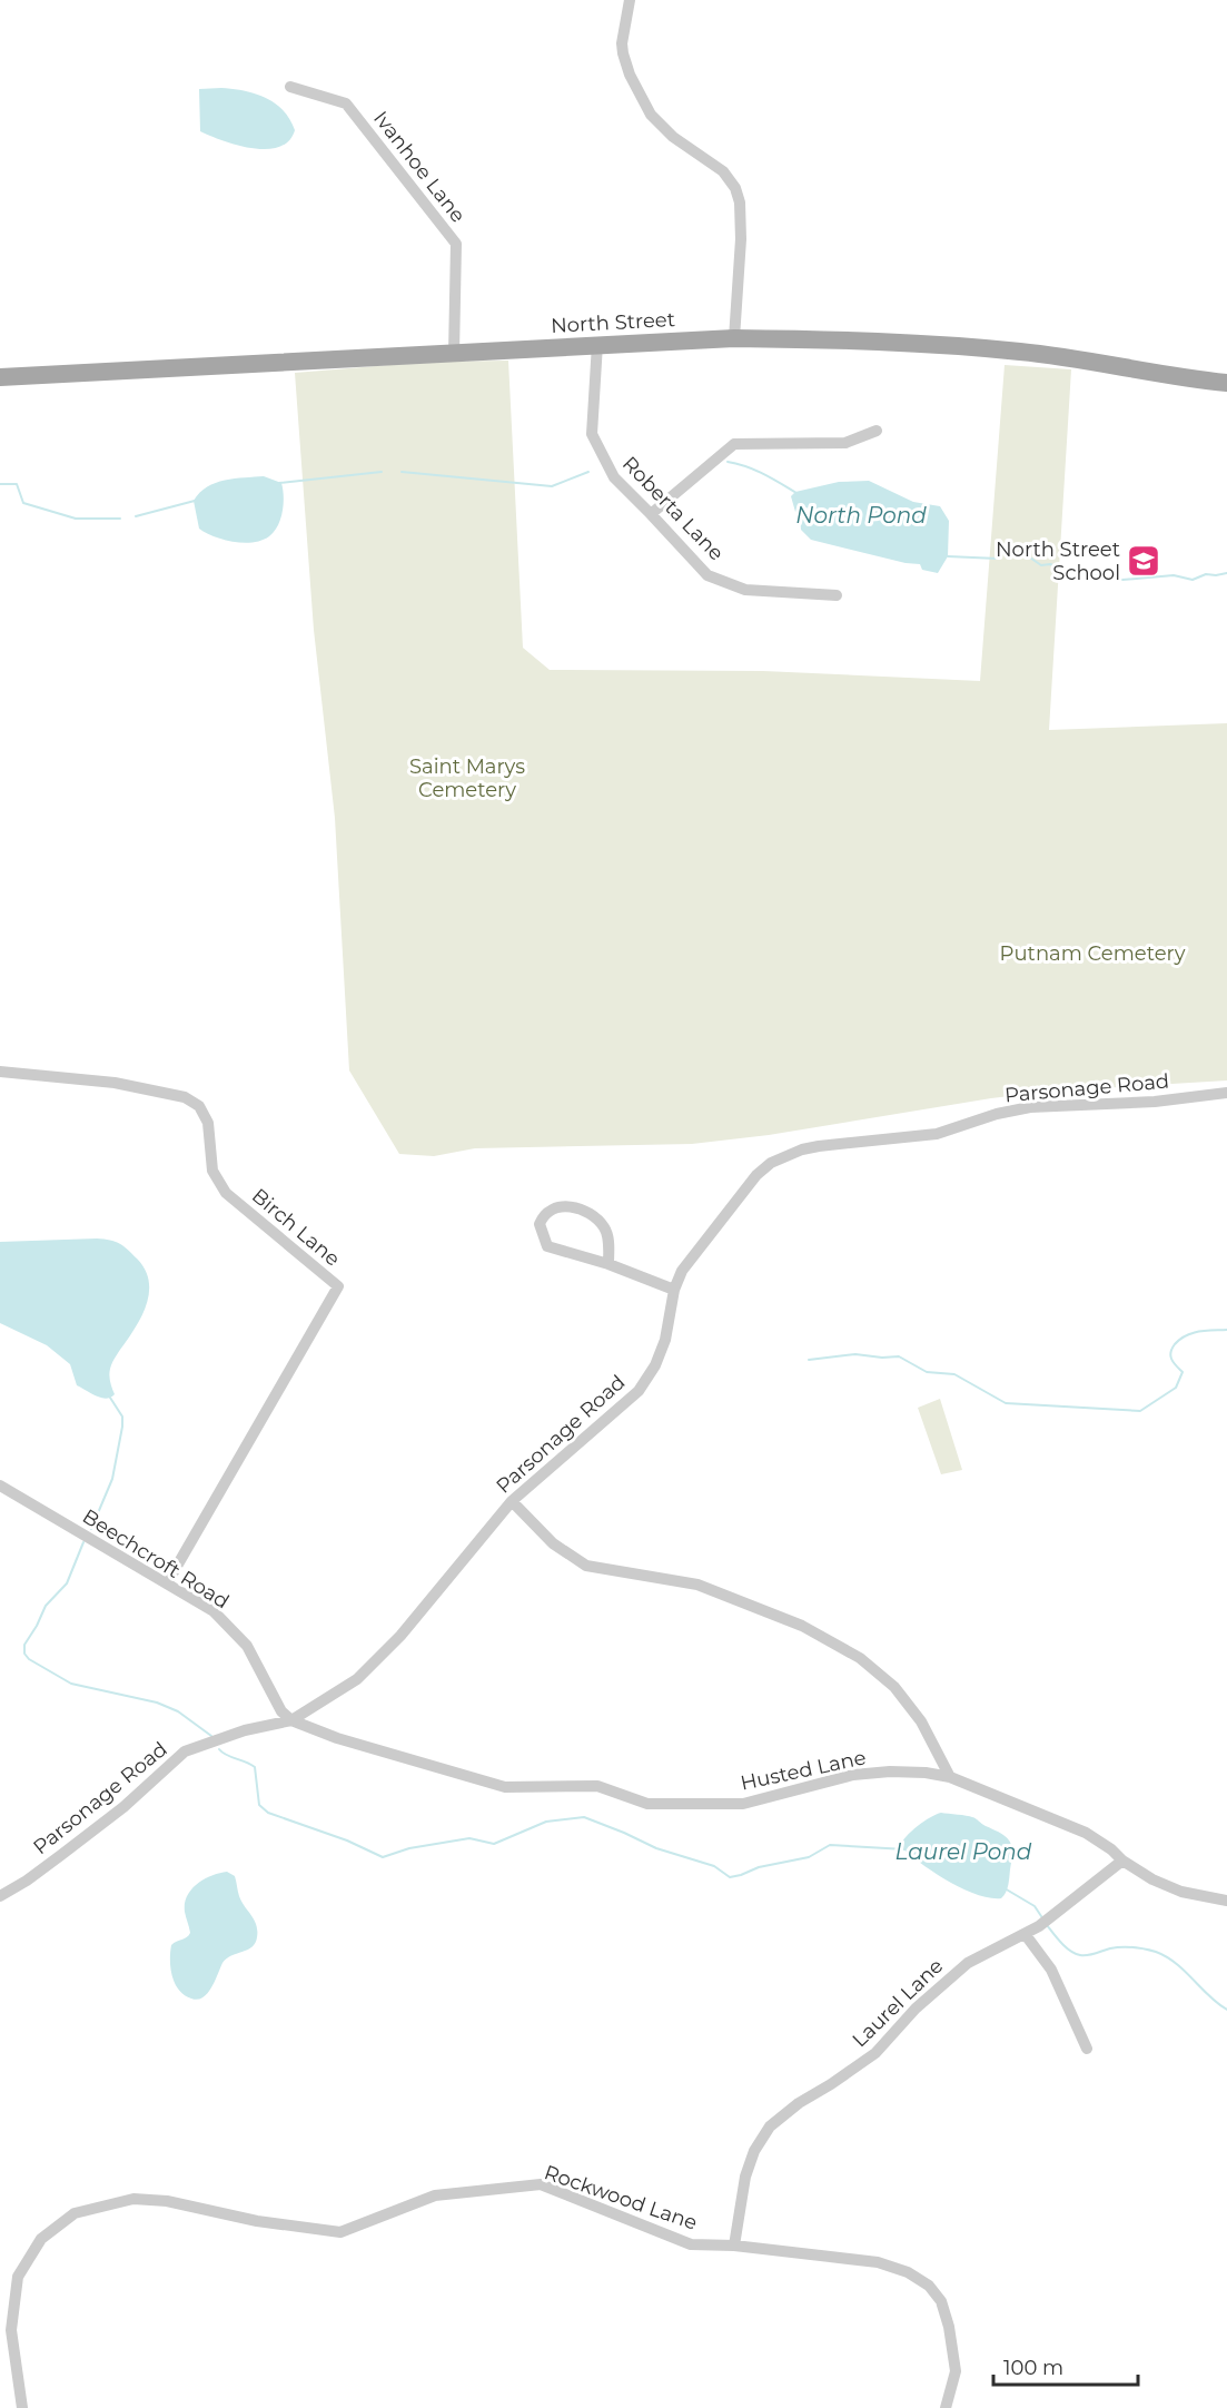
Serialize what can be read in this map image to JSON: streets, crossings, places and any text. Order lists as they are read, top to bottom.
{
  "streets": {
    "main road": ["North Street"],
    "street": [
      "Ivanhoe Lane",
      "Roberta Lane",
      "Parsonage Road",
      "Birch Lane",
      "Beechcroft Road",
      "Husted Lane",
      "Laurel Lane",
      "Rockwood Lane"
    ]
  },
  "crossings": [
    ["Ivanhoe Lane", "North Street"],
    ["North Street", "Roberta Lane"],
    ["Parsonage Road", "Beechcroft Road"],
    ["Parsonage Road", "Husted Lane"],
    ["Birch Lane", "Beechcroft Road"],
    ["Beechcroft Road", "Husted Lane"],
    ["Husted Lane", "Laurel Lane"],
    ["Laurel Lane", "Rockwood Lane"]
  ],
  "water": ["North Pond", "Laurel Pond"],
  "parks": ["Saint Marys Cemetery", "Putnam Cemetery"],
  "places": {
    "school or university": ["North Street School"]
  },
  "scale_bar": "100 m"
}
